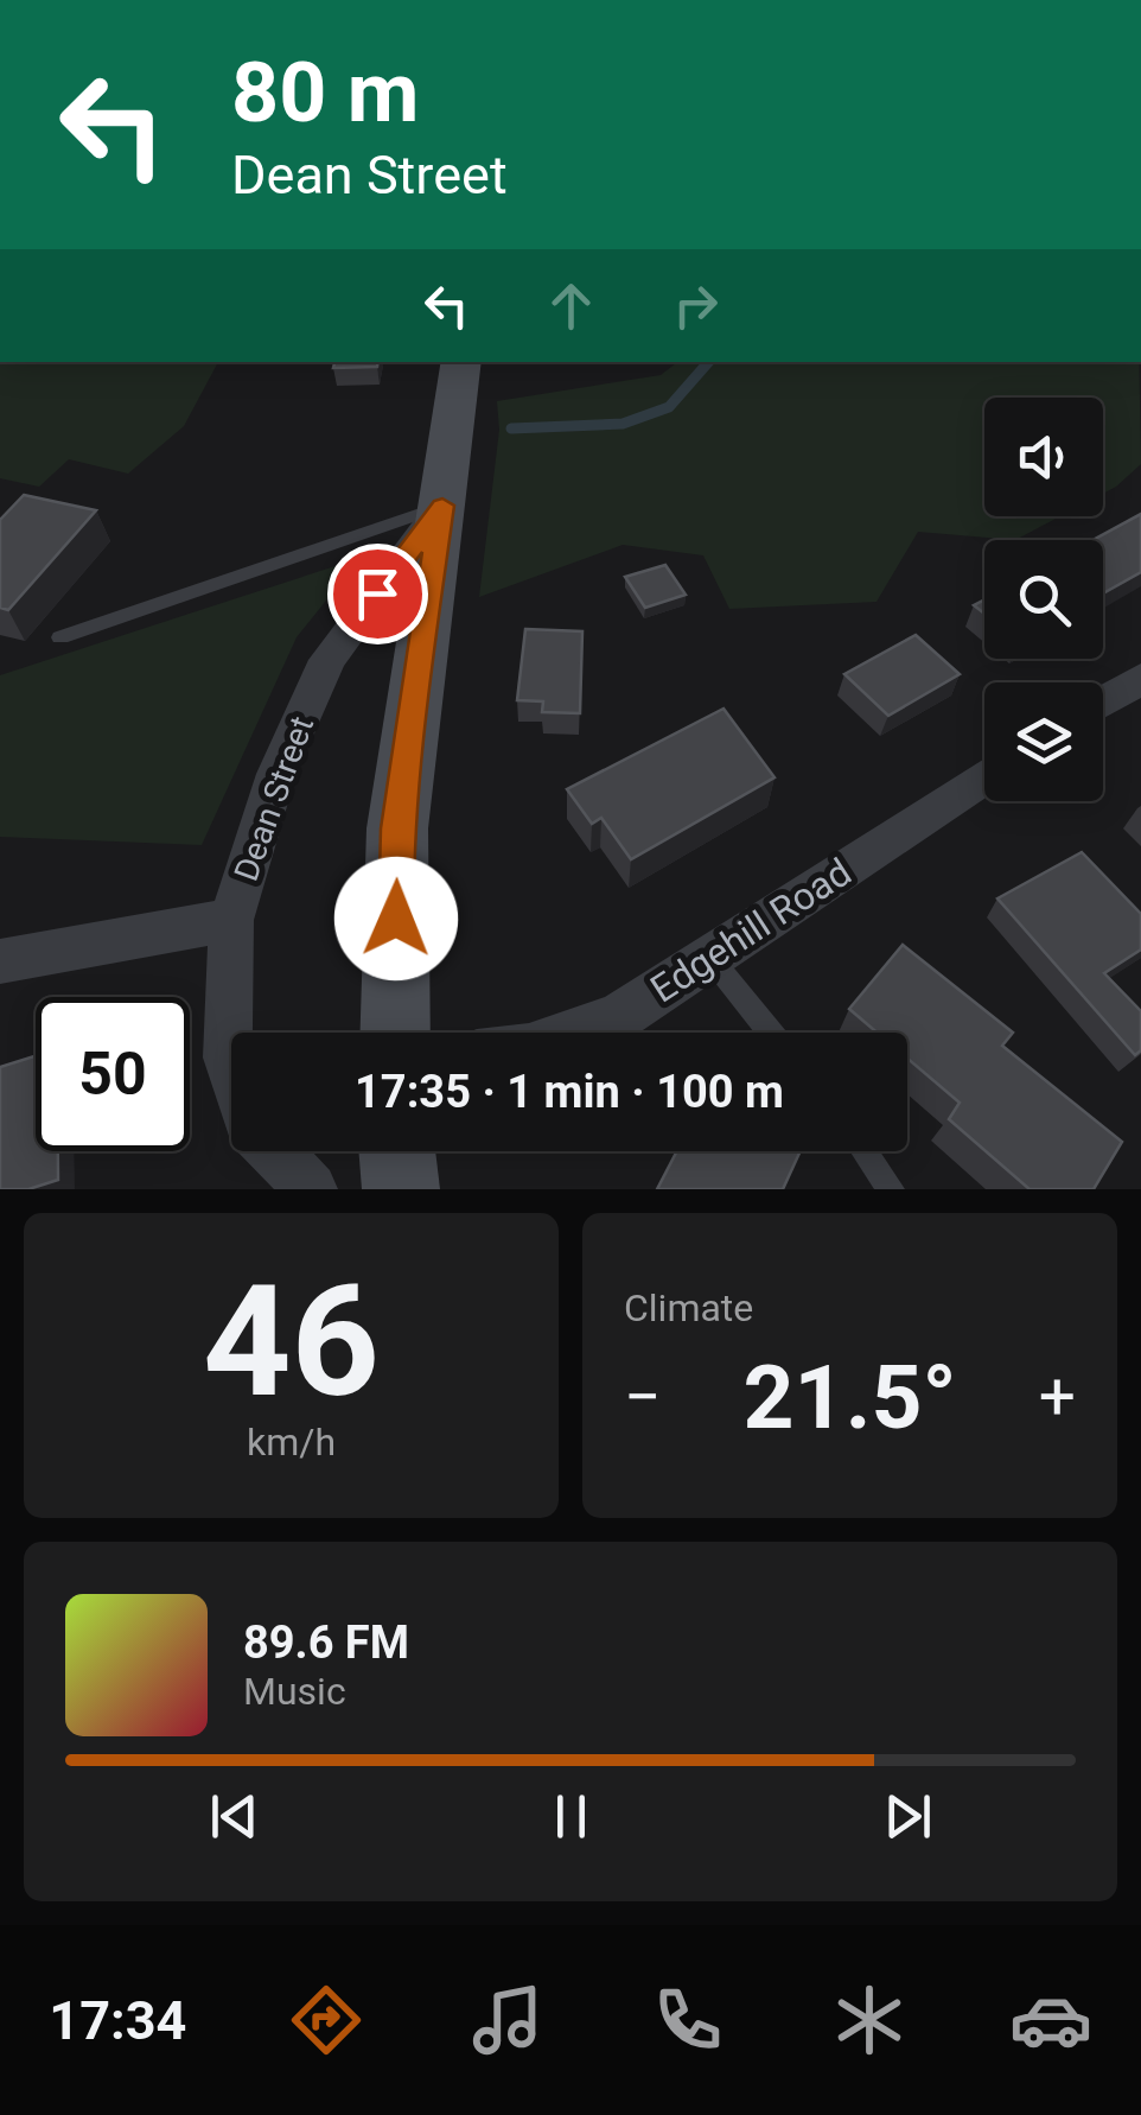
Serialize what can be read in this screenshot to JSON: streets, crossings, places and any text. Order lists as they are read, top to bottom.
{
  "streets": {
    "main road": ["Dean Street"],
    "street": ["Edgehill Road"]
  },
  "page": {
    "turn": ["80 m", "Dean Street"],
    "limit": "50",
    "trip": "17:35 · 1 min · 100 m",
    "tile": [
      ["46", "km/h"],
      "Climate"
    ],
    "heat": ["−", "21.5°", "+"],
    "song": ["89.6 FM", "Music"],
    "tabs": "17:34"
  }
}
